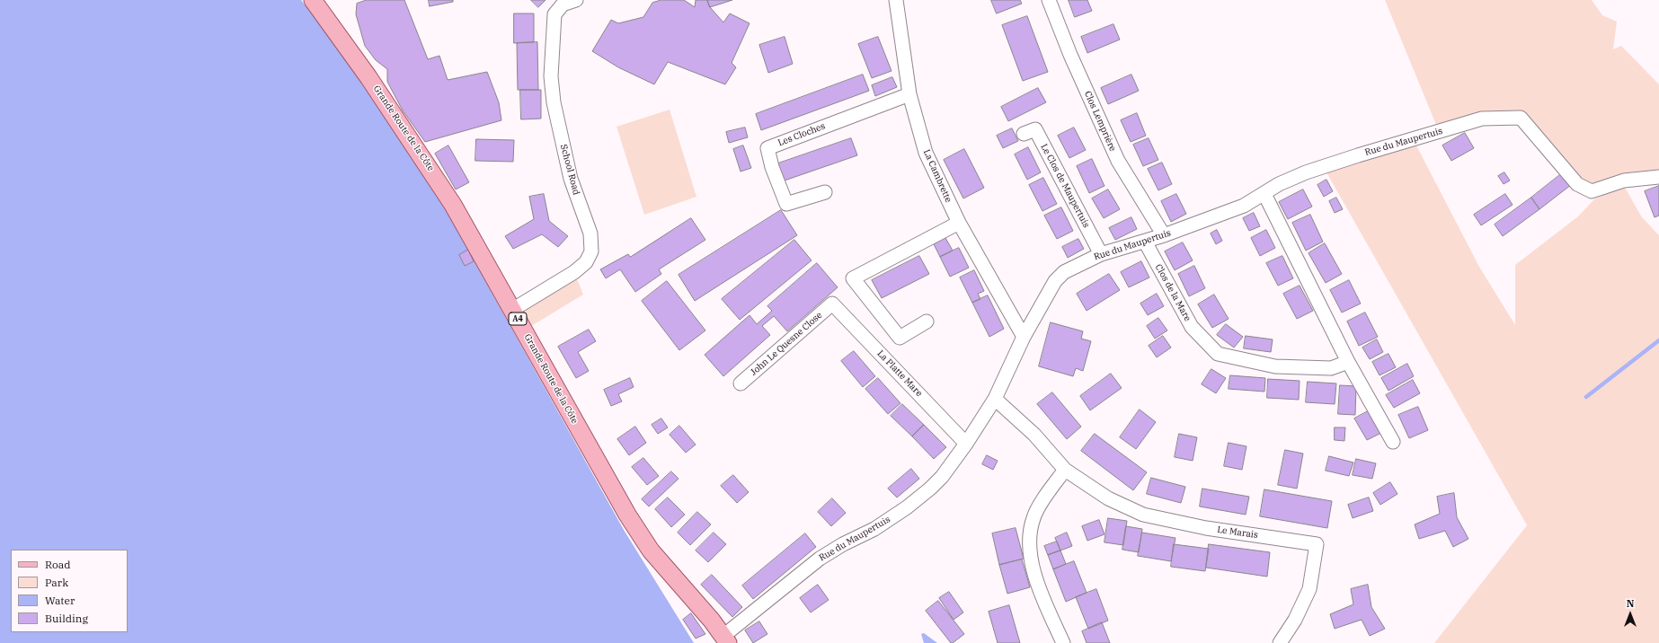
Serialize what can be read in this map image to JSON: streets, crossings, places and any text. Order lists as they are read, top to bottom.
{
  "streets": {
    "main road": ["Grande Route de la Côte", "A4"],
    "street": [
      "Clos Lemprière",
      "Les Cloches",
      "Rue du Maupertuis",
      "School Road",
      "La Cambrette",
      "Le Clos de Maupertuis",
      "Clos de la Mare",
      "John Le Quesne Close",
      "La Platte Mare",
      "Le Marais"
    ]
  },
  "crossings": [
    ["Clos Lemprière", "Rue du Maupertuis"],
    ["Grande Route de la Côte", "Rue du Maupertuis"],
    ["Grande Route de la Côte", "School Road"],
    ["Les Cloches", "La Cambrette"],
    ["Rue du Maupertuis", "La Cambrette"],
    ["Rue du Maupertuis", "Le Clos de Maupertuis"],
    ["Rue du Maupertuis", "Clos de la Mare"],
    ["Rue du Maupertuis", "La Platte Mare"],
    ["Rue du Maupertuis", "Le Marais"],
    ["John Le Quesne Close", "La Platte Mare"]
  ],
  "legend": [
    "Road",
    "Park",
    "Water",
    "Building"
  ],
  "north": "top"
}
